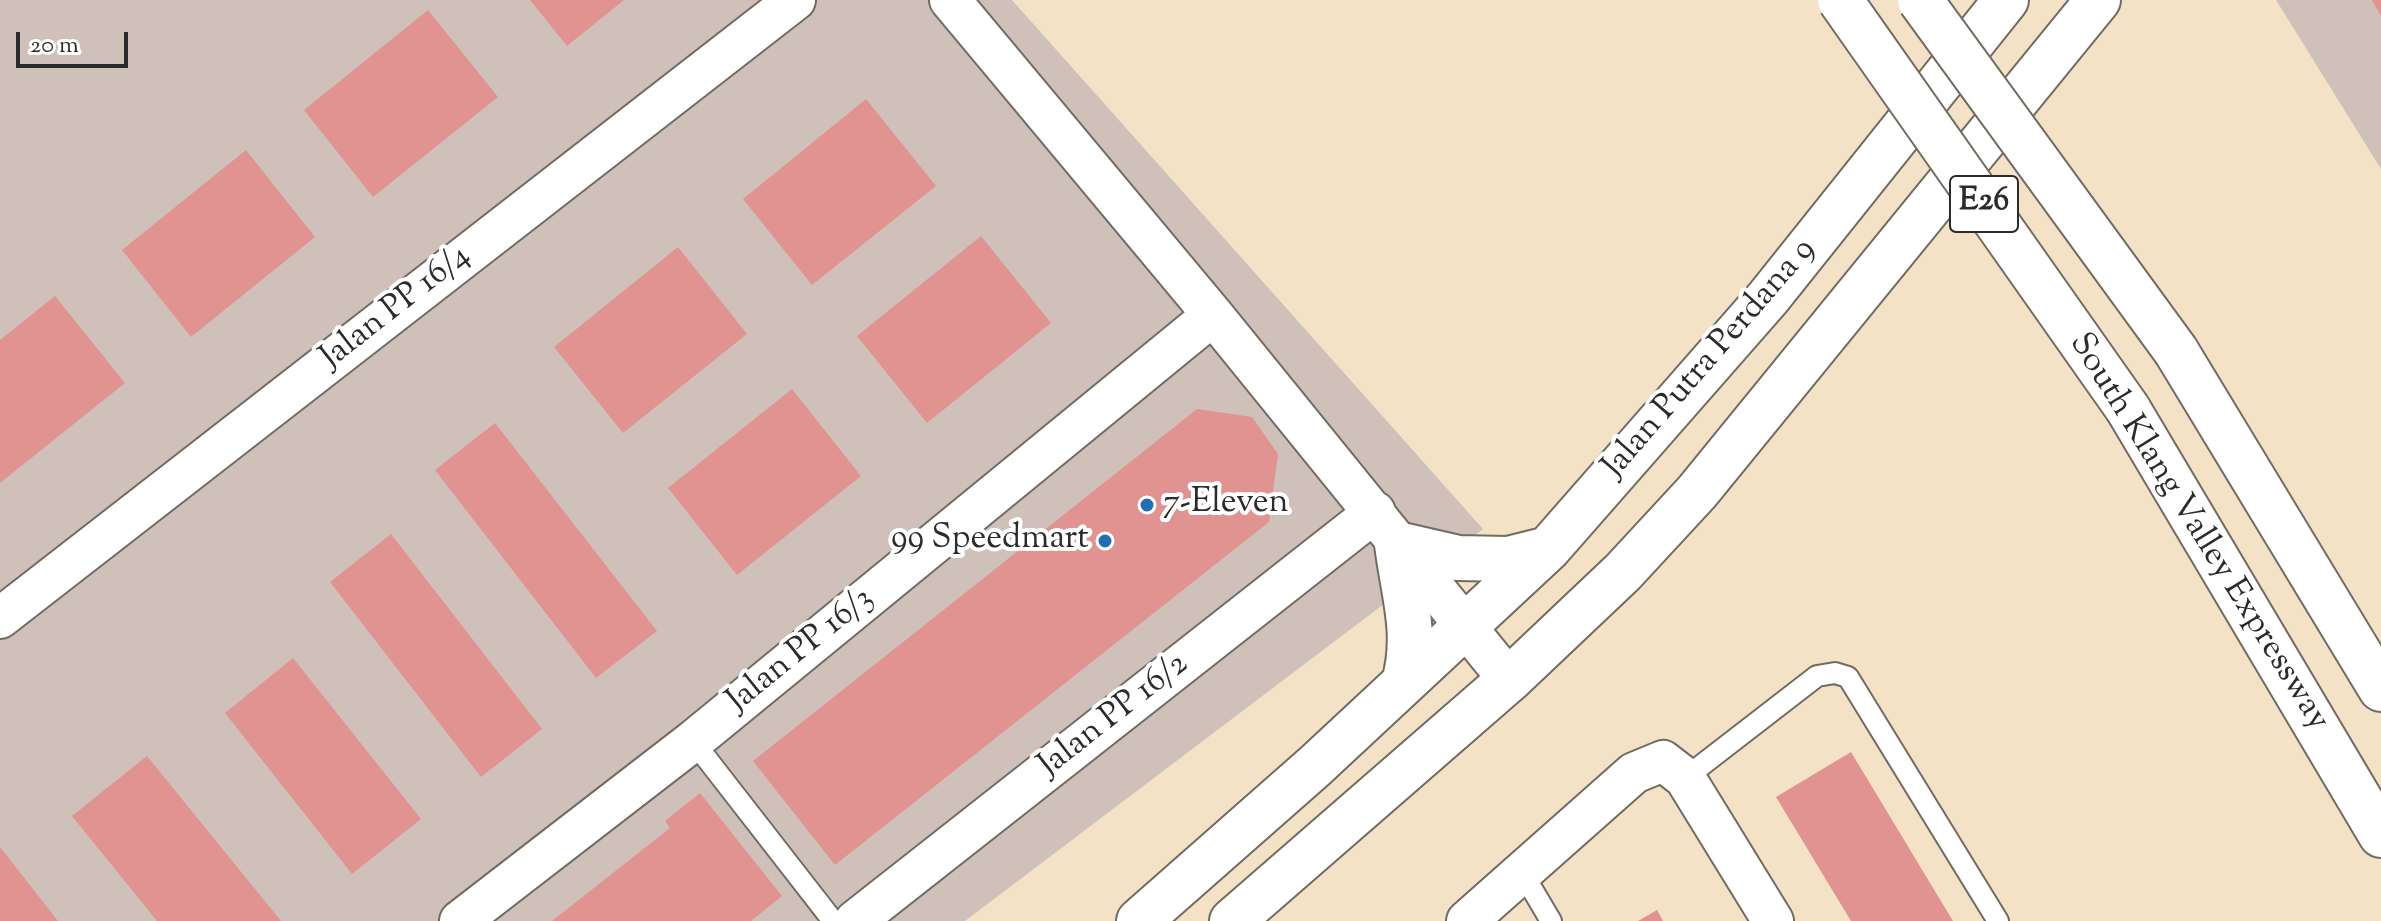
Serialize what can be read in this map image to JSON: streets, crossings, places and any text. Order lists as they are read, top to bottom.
{
  "streets": {
    "main road": ["E26", "Jalan Putra Perdana 9", "South Klang Valley Expressway"],
    "street": ["Jalan PP 16/4", "Jalan PP 16/3", "Jalan PP 16/2"]
  },
  "places": ["7-Eleven", "99 Speedmart"],
  "scale_bar": "20 m"
}
